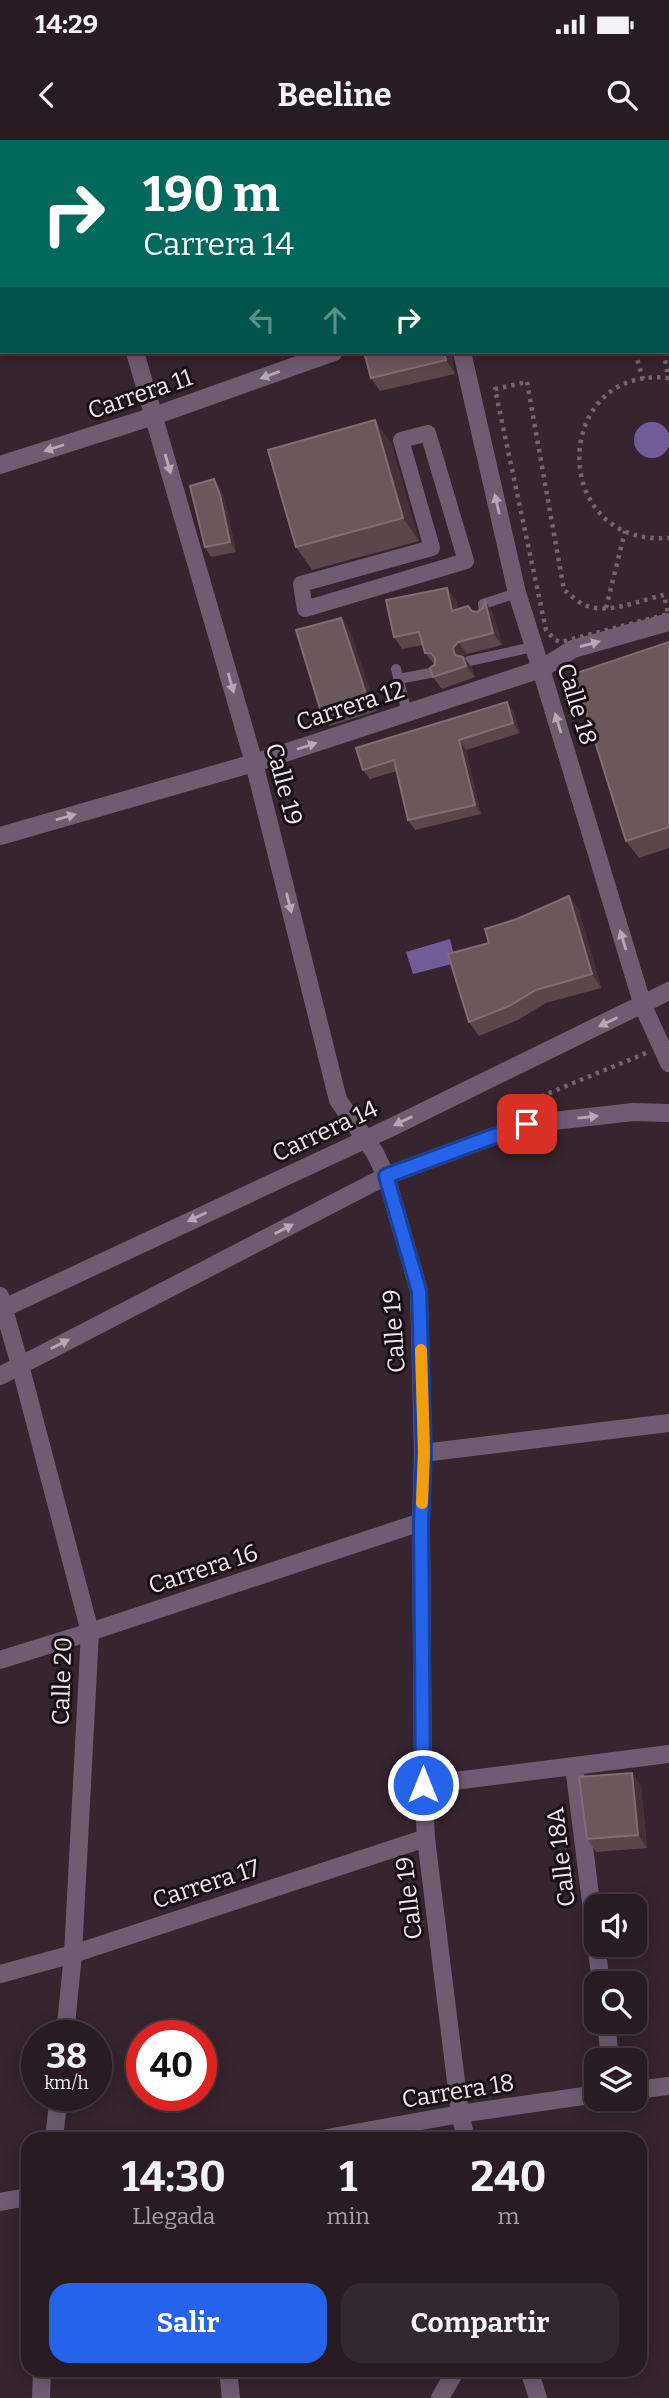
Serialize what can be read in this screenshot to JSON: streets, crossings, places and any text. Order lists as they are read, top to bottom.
{
  "streets": {
    "street": [
      "Carrera 11",
      "Calle 18",
      "Carrera 12",
      "Calle 19",
      "Carrera 14",
      "Carrera 16",
      "Calle 20",
      "Calle 18A",
      "Carrera 17",
      "Carrera 18"
    ]
  },
  "crossings": [
    ["Carrera 11", "Calle 19"],
    ["Calle 18", "Carrera 12"],
    ["Calle 18", "Carrera 14"],
    ["Carrera 12", "Calle 19"],
    ["Calle 19", "Carrera 14"],
    ["Calle 19", "Carrera 16"],
    ["Calle 19", "Carrera 17"],
    ["Calle 19", "Carrera 18"],
    ["Carrera 14", "Calle 20"],
    ["Carrera 16", "Calle 20"],
    ["Calle 20", "Carrera 17"]
  ],
  "one_way": [
    "Carrera 11",
    "Calle 18",
    "Carrera 12",
    "Calle 19"
  ],
  "page": {
    "status": "14:29",
    "header": "Beeline",
    "turn": ["190 m", "Carrera 14"],
    "speed": "38 km/h",
    "limit": "40",
    "eta": [
      "14:30",
      "Llegada",
      "1",
      "min",
      "240",
      "m"
    ],
    "buttons": ["Salir", "Compartir"]
  }
}
